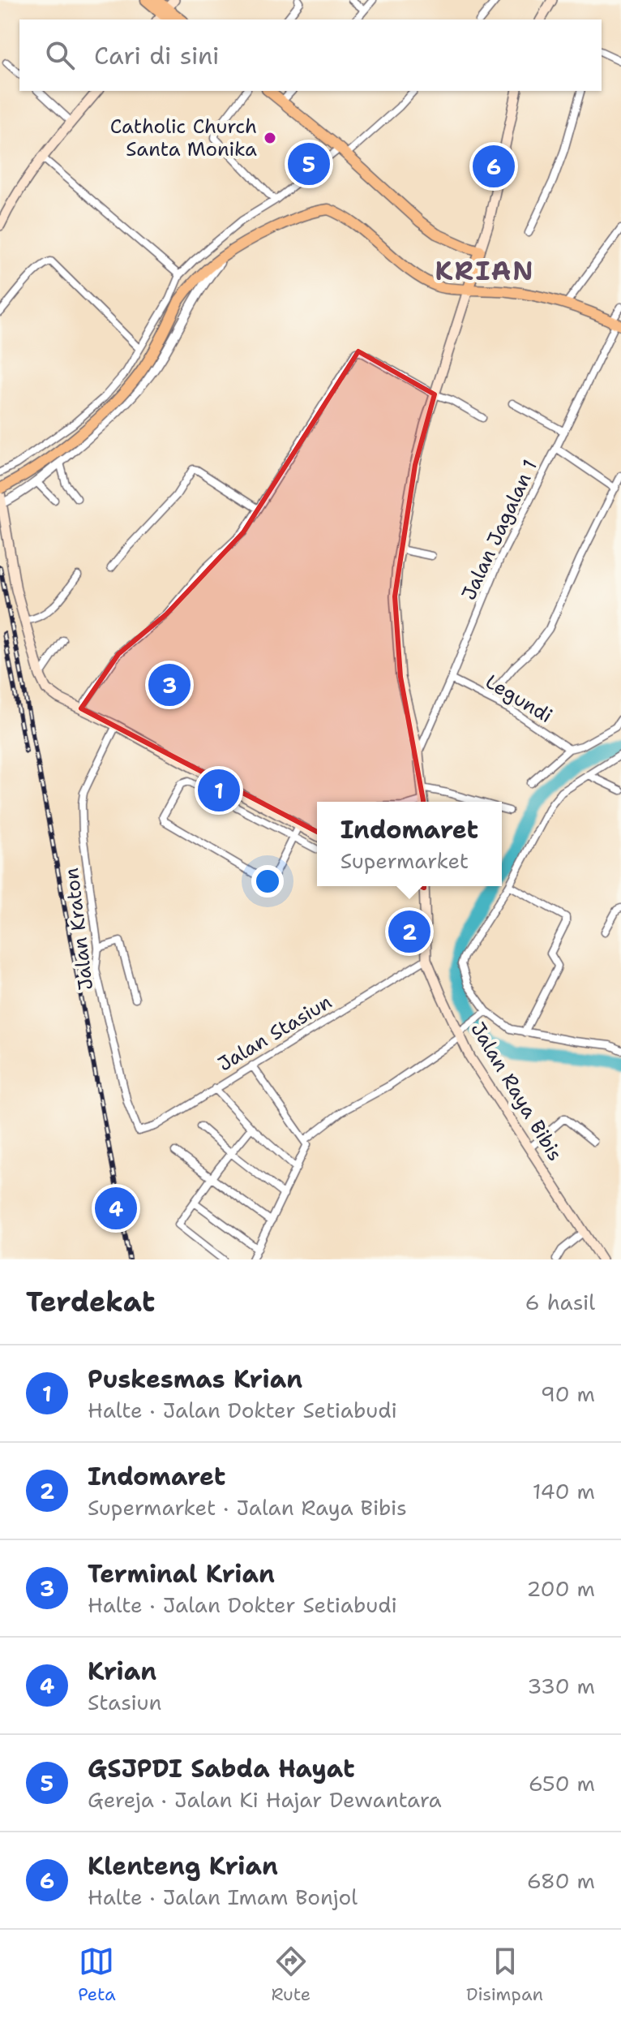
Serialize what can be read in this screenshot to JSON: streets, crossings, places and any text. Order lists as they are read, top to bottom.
{
  "streets": {
    "main road": ["Jalan Raya Bibis"],
    "street": [
      "Jalan Jagalan 1",
      "Legundi",
      "Jalan Kraton",
      "Jalan Stasiun"
    ]
  },
  "crossings": [
    ["Jalan Jagalan 1", "Legundi"],
    ["Jalan Kraton", "Jalan Stasiun"],
    ["Jalan Stasiun", "Jalan Raya Bibis"]
  ],
  "districts": ["KRIAN"],
  "places": ["Catholic Church Santa Monika"],
  "page": {
    "search": "Cari di sini",
    "pins": [
      "5",
      "6",
      "3",
      "1",
      "2",
      "4"
    ],
    "popup": ["Indomaret", "Supermarket"],
    "heading": ["Terdekat", "6 hasil"],
    "list": [
      {
        "mark": "1",
        "name": "Puskesmas Krian",
        "note": "Halte · Jalan Dokter Setiabudi",
        "value": "90 m"
      },
      {
        "mark": "2",
        "name": "Indomaret",
        "note": "Supermarket · Jalan Raya Bibis",
        "value": "140 m"
      },
      {
        "mark": "3",
        "name": "Terminal Krian",
        "note": "Halte · Jalan Dokter Setiabudi",
        "value": "200 m"
      },
      {
        "mark": "4",
        "name": "Krian",
        "note": "Stasiun",
        "value": "330 m"
      },
      {
        "mark": "5",
        "name": "GSJPDI Sabda Hayat",
        "note": "Gereja · Jalan Ki Hajar Dewantara",
        "value": "650 m"
      },
      {
        "mark": "6",
        "name": "Klenteng Krian",
        "note": "Halte · Jalan Imam Bonjol",
        "value": "680 m"
      }
    ],
    "nav": ["Peta", "Rute", "Disimpan"]
  }
}
